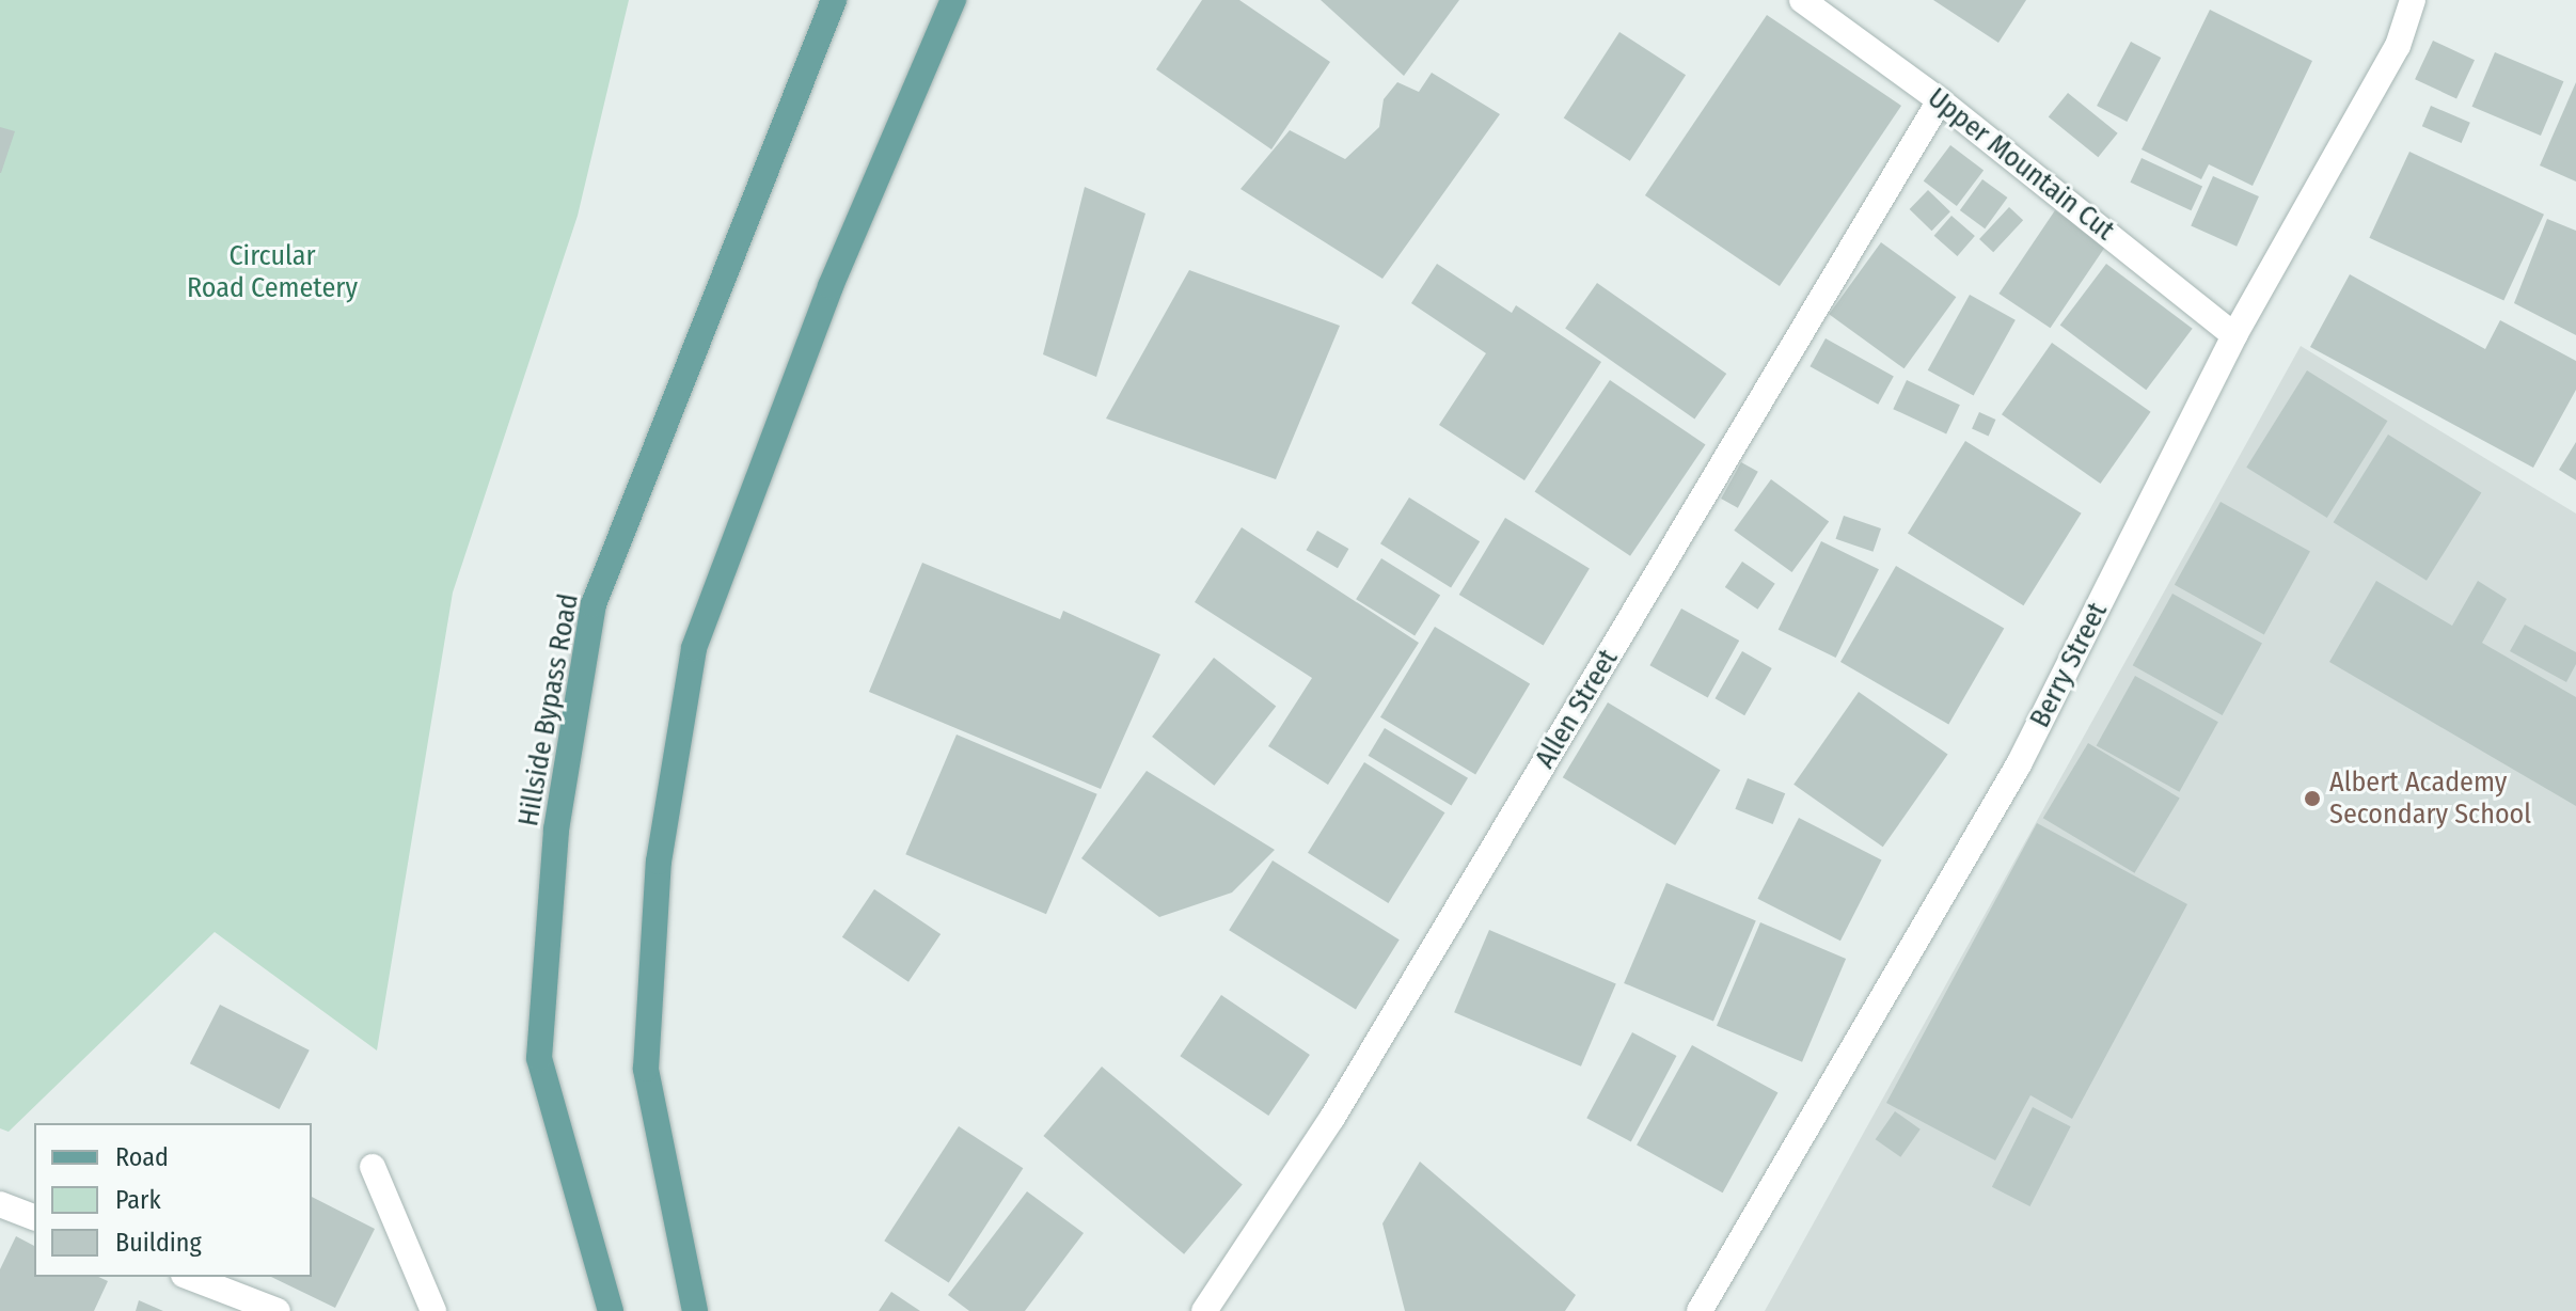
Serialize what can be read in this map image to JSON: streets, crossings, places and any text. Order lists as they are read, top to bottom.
{
  "streets": {
    "main road": ["Hillside Bypass Road"],
    "street": ["Upper Mountain Cut", "Berry Street", "Allen Street"]
  },
  "crossings": [
    ["Upper Mountain Cut", "Berry Street"],
    ["Upper Mountain Cut", "Allen Street"]
  ],
  "parks": ["Circular Road Cemetery"],
  "places": ["Albert Academy Secondary School"],
  "legend": ["Road", "Park", "Building"]
}
